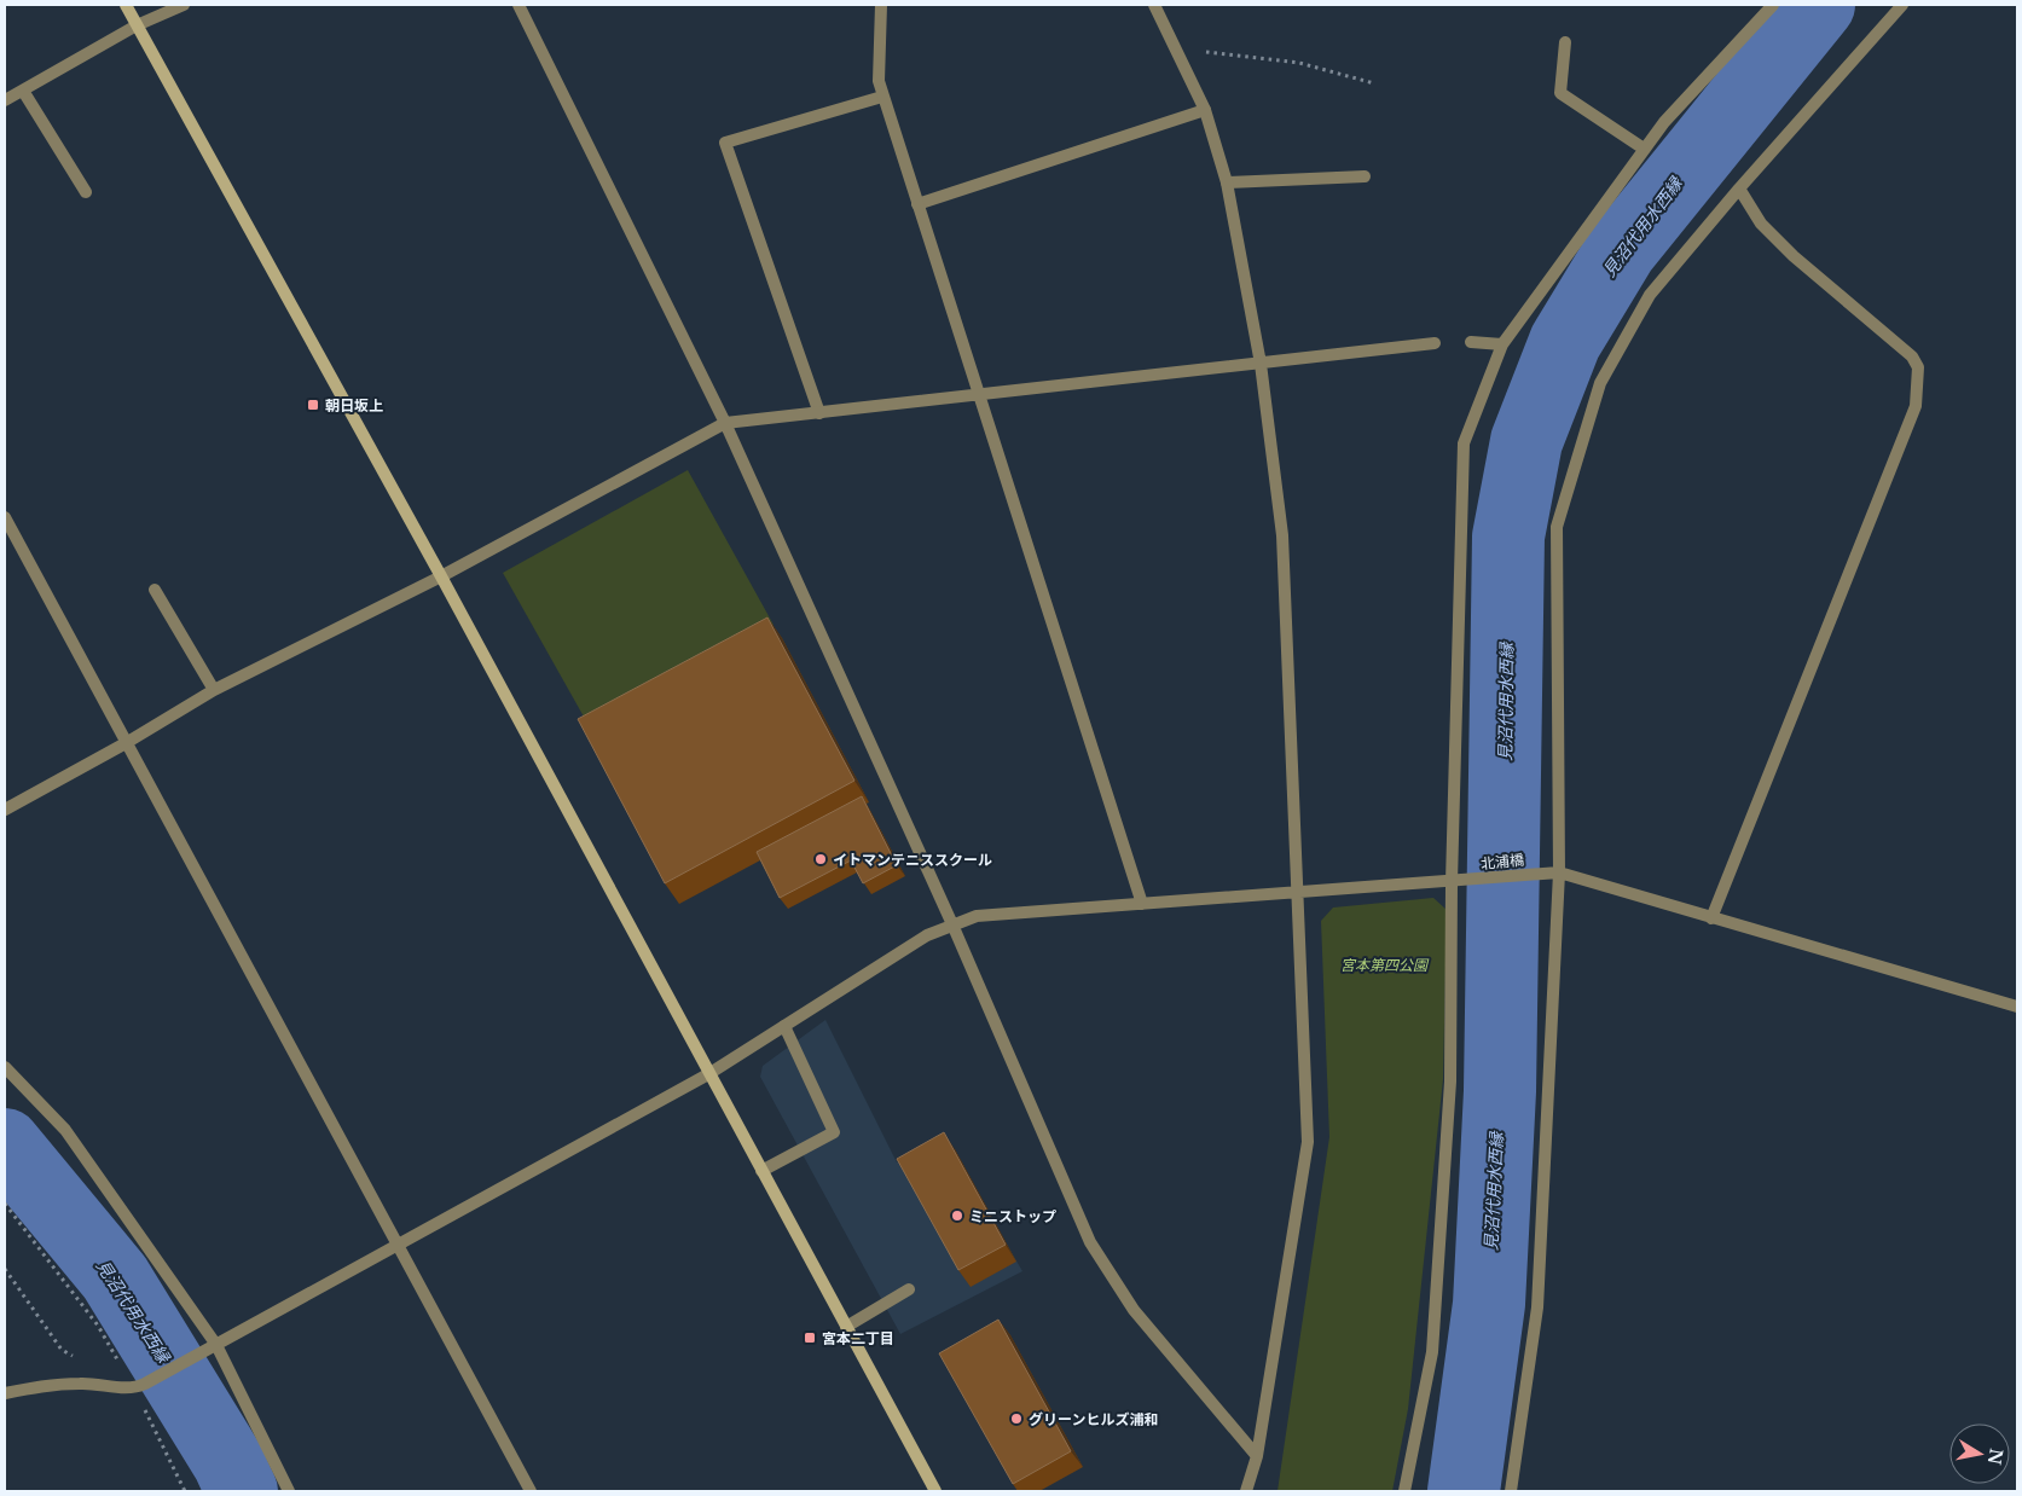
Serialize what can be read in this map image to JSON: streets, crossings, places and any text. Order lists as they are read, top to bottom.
{
  "streets": {
    "street": ["北浦橋"]
  },
  "water": ["見沼代用水西縁"],
  "parks": ["宮本第四公園"],
  "places": {
    "transit": ["朝日坂上", "宮本二丁目"],
    "other": ["イトマンテニススクール", "ミニストップ", "グリーンヒルズ浦和"]
  },
  "north": "right"
}
